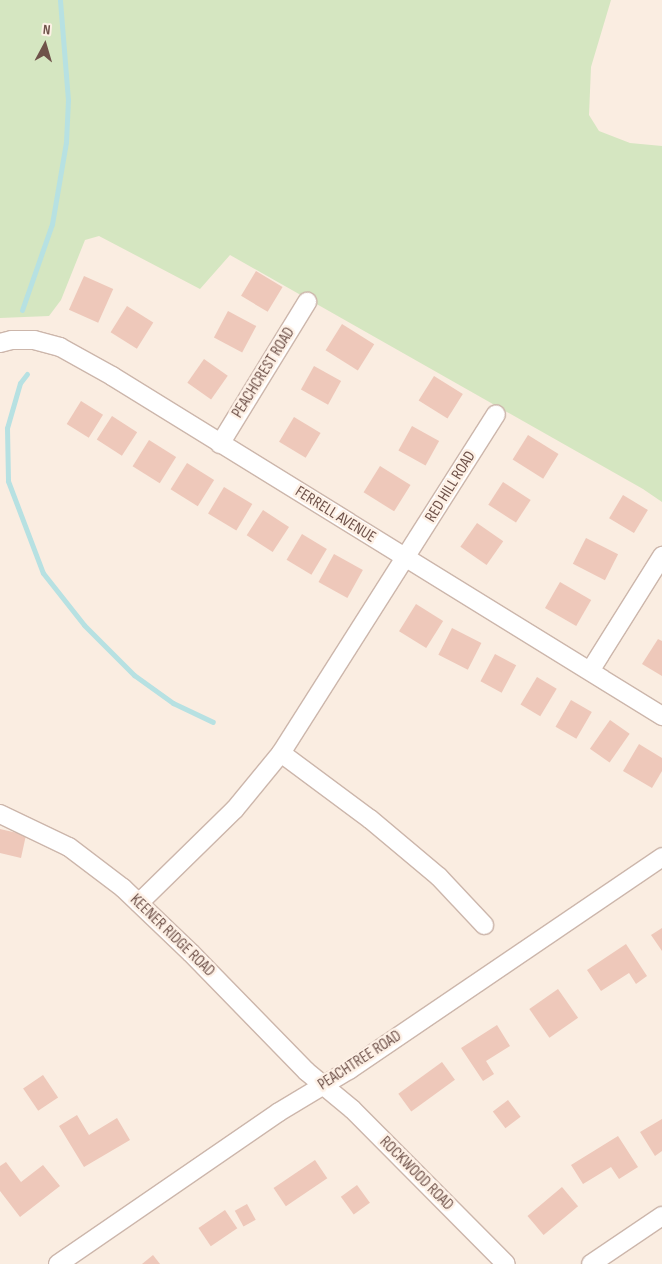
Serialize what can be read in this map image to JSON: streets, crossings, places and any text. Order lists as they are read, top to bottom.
{
  "streets": {
    "street": [
      "PEACHCREST ROAD",
      "RED HILL ROAD",
      "FERRELL AVENUE",
      "KEENER RIDGE ROAD",
      "PEACHTREE ROAD",
      "ROCKWOOD ROAD"
    ]
  },
  "crossings": [
    ["PEACHCREST ROAD", "FERRELL AVENUE"],
    ["RED HILL ROAD", "FERRELL AVENUE"],
    ["RED HILL ROAD", "KEENER RIDGE ROAD"],
    ["KEENER RIDGE ROAD", "PEACHTREE ROAD"],
    ["KEENER RIDGE ROAD", "ROCKWOOD ROAD"],
    ["PEACHTREE ROAD", "ROCKWOOD ROAD"]
  ],
  "north": "top"
}
